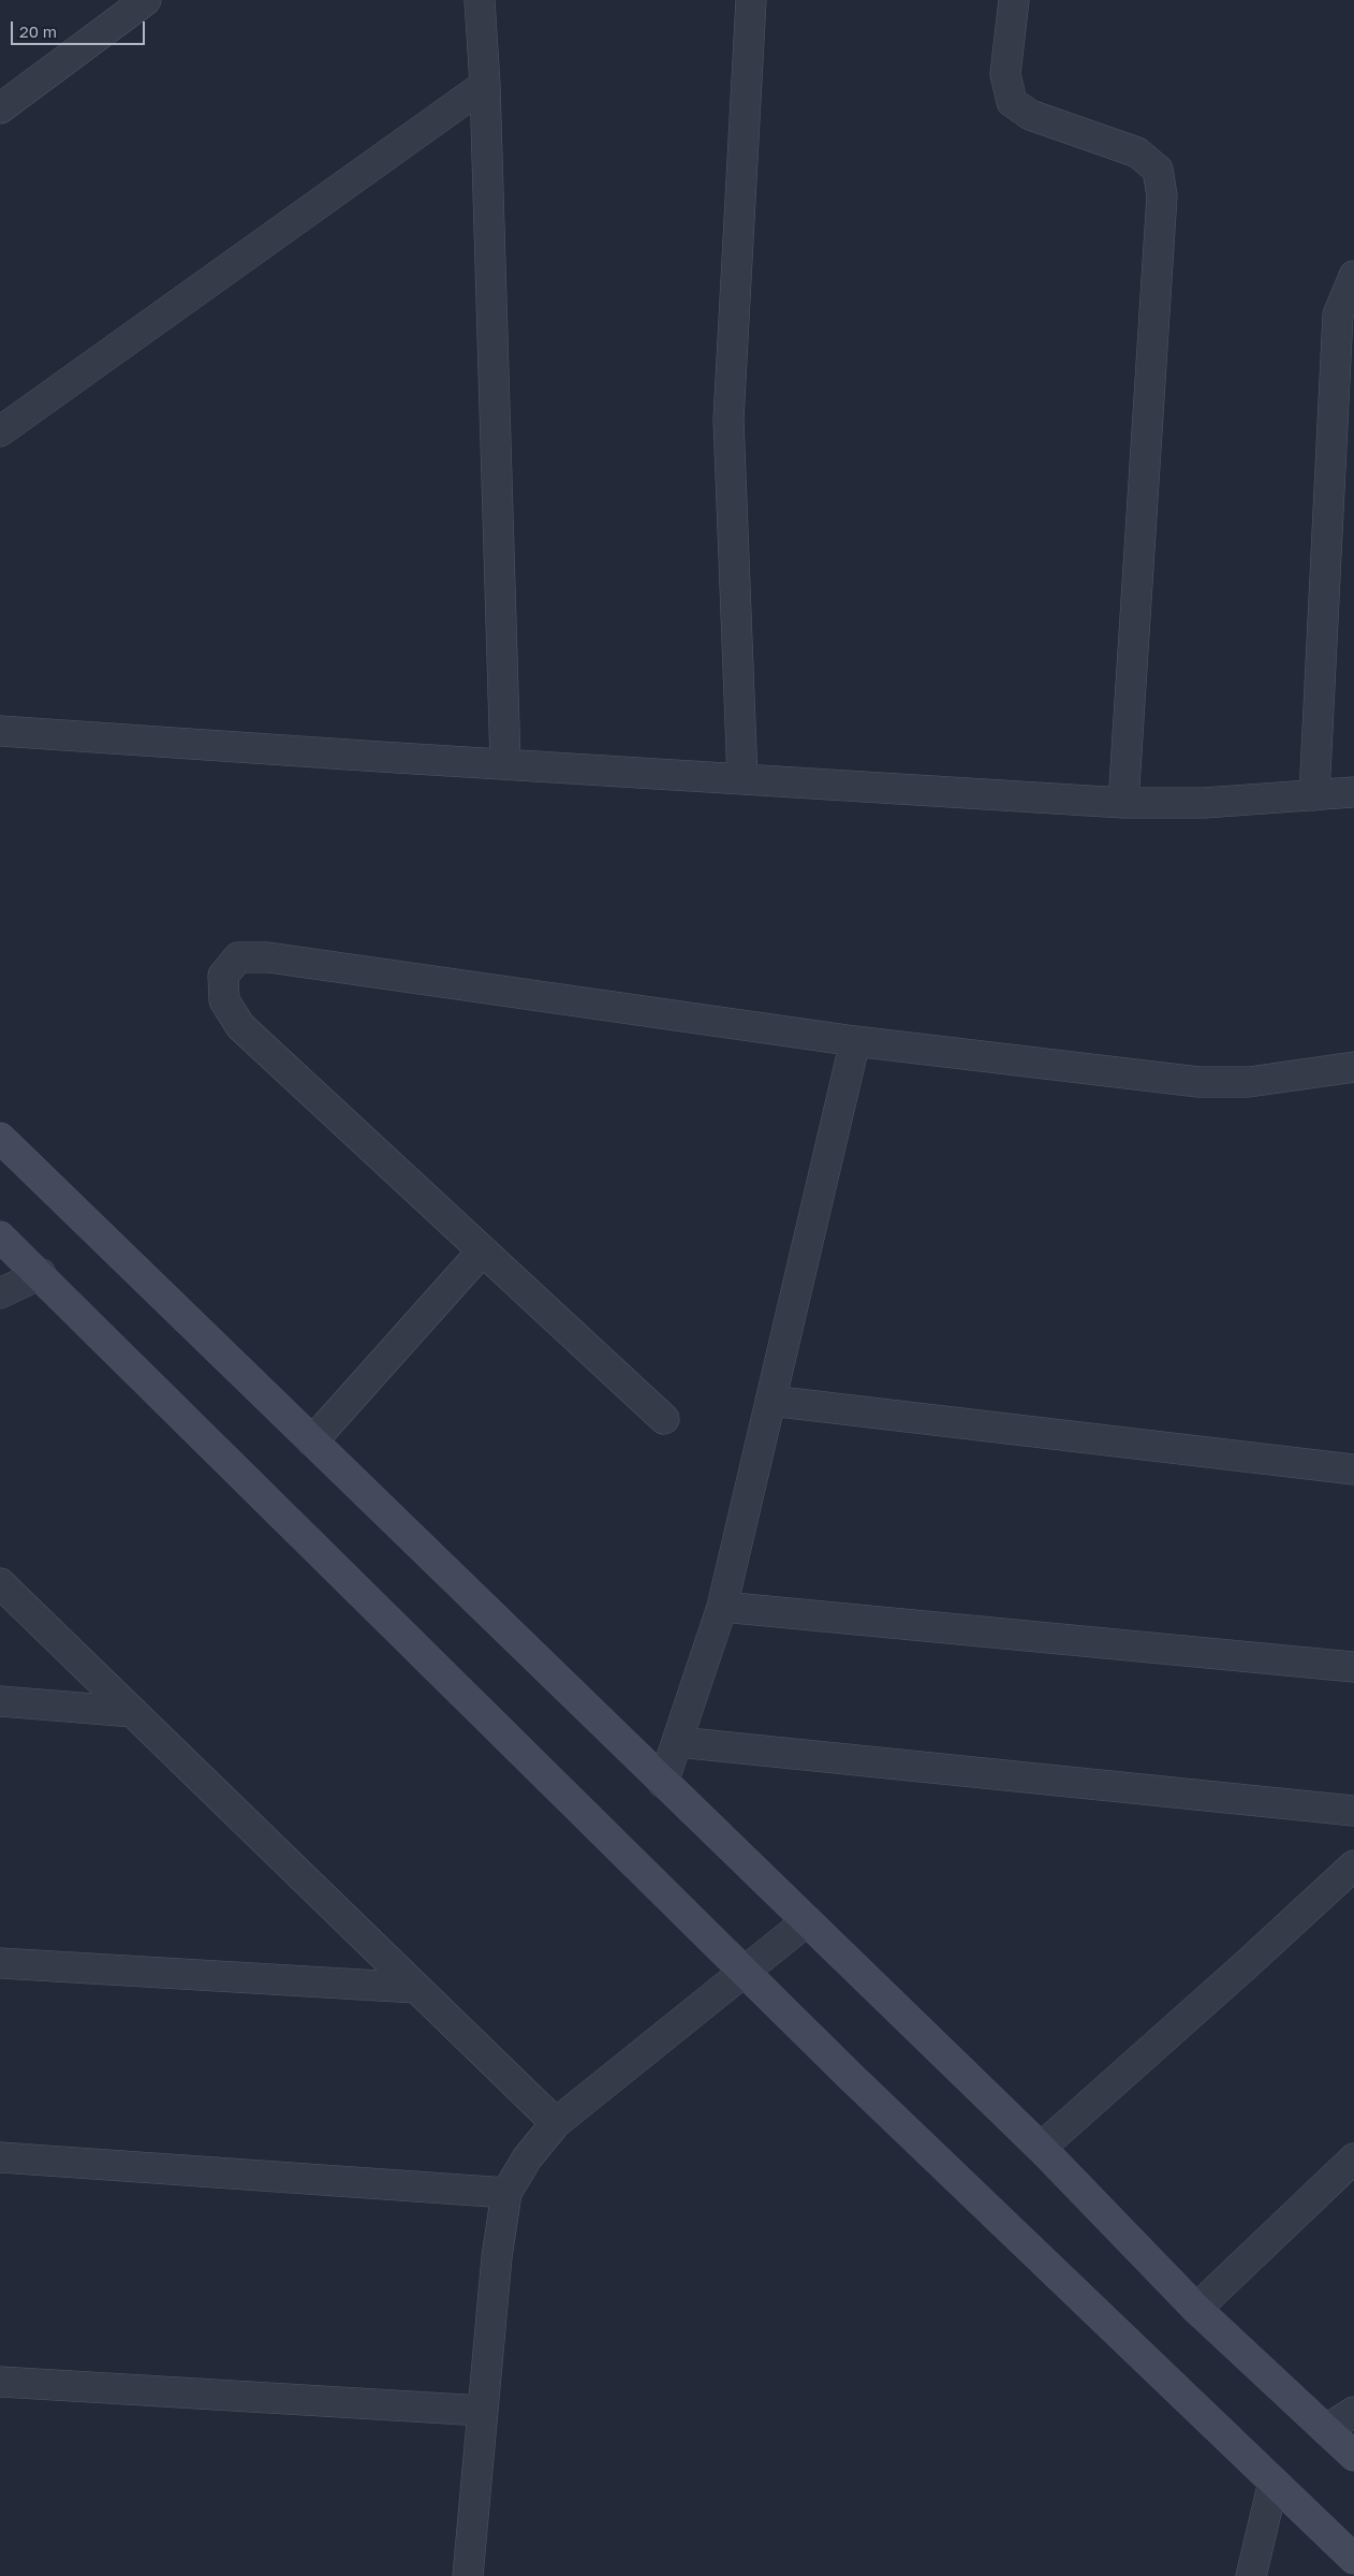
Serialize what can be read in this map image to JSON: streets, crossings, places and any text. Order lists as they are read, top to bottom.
{
  "scale_bar": "20 m"
}
